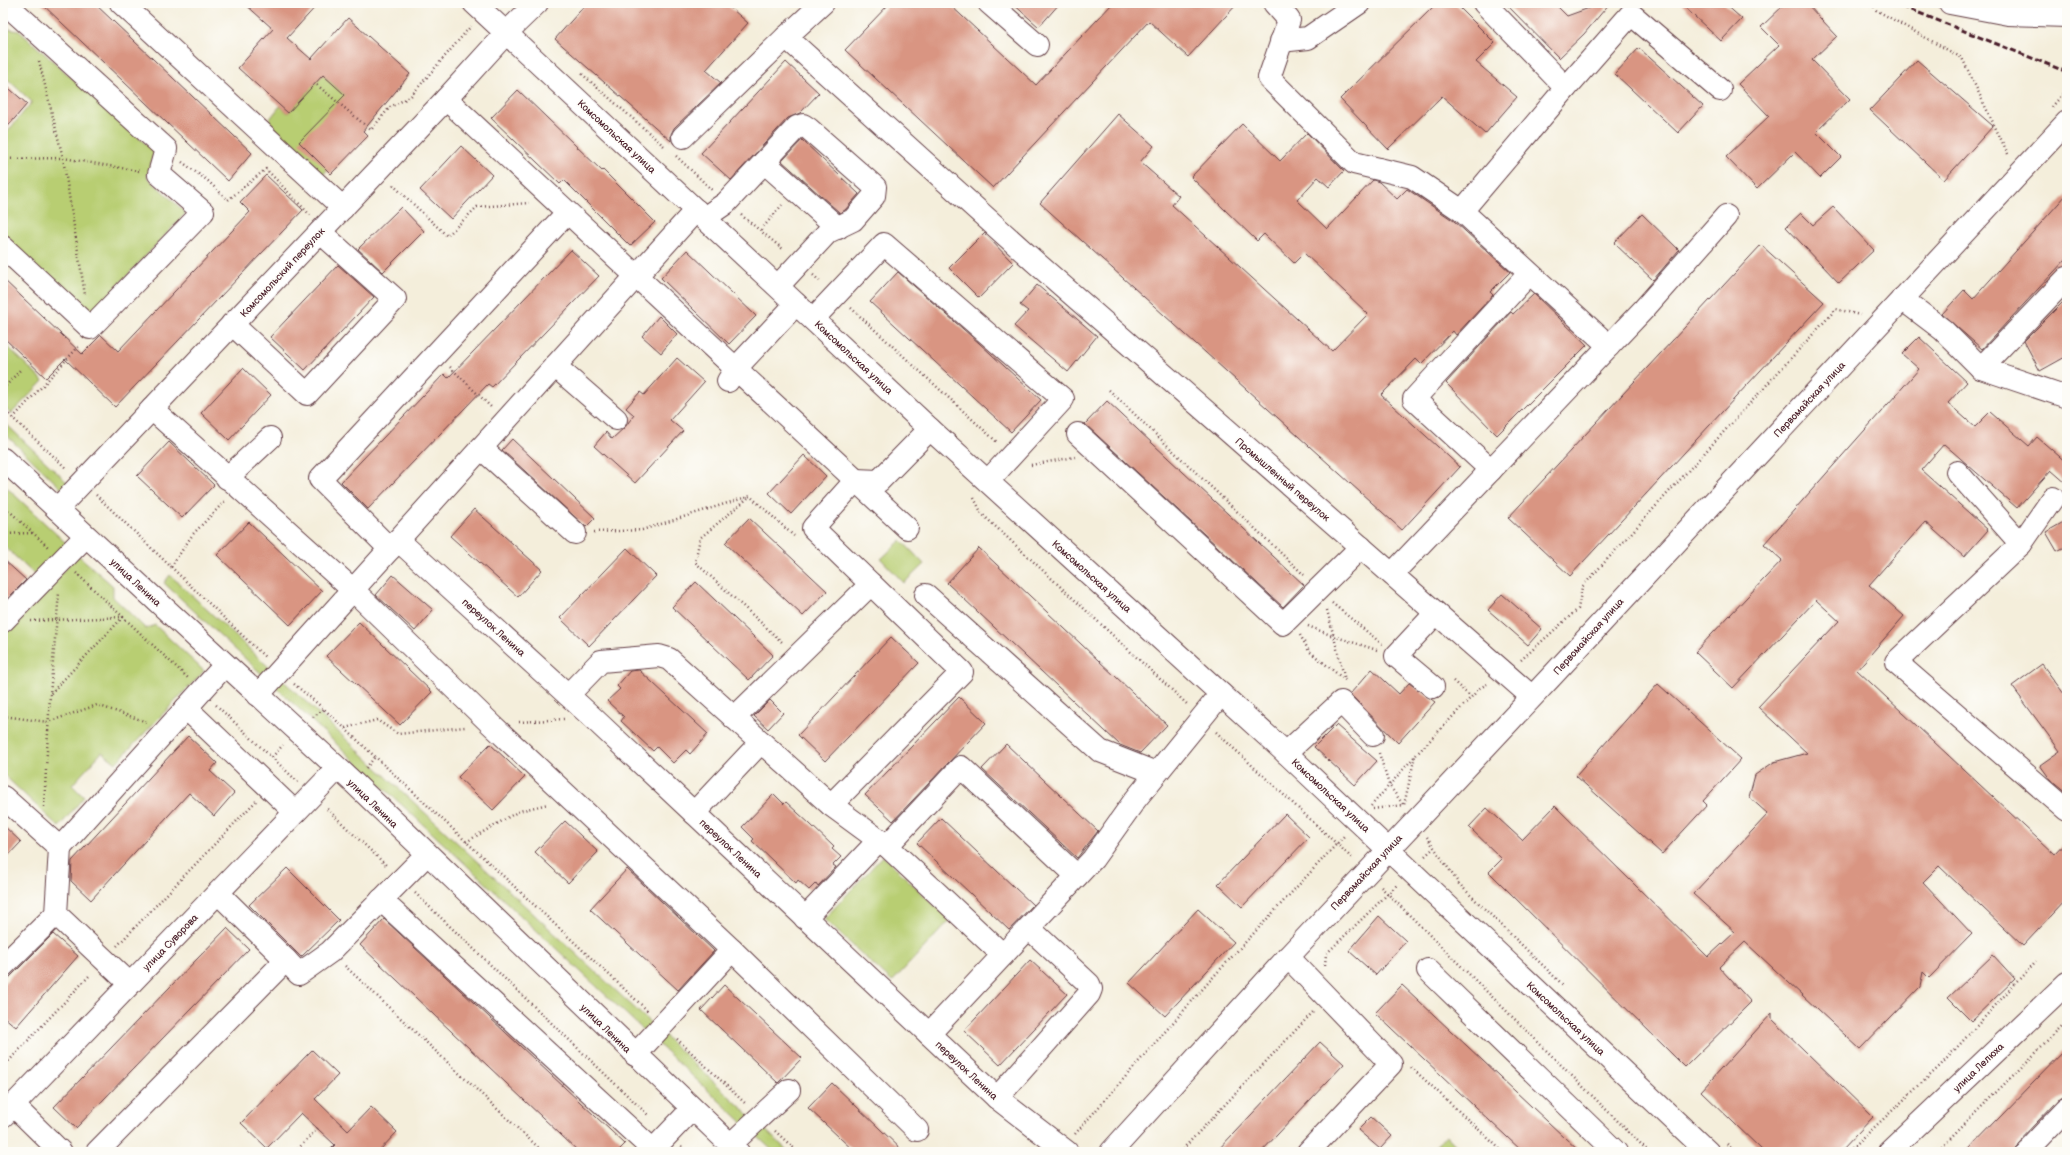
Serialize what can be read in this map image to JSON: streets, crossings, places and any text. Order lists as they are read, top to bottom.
{
  "streets": {
    "street": [
      "Комсомольская улица",
      "Комсомольский переулок",
      "Первомайская улица",
      "Промышленный переулок",
      "улица Ленина",
      "переулок Ленина",
      "улица Суворова",
      "улица Лелюха"
    ]
  },
  "crossings": [
    ["Комсомольская улица", "Комсомольский переулок"],
    ["Комсомольская улица", "Первомайская улица"],
    ["Комсомольский переулок", "улица Ленина"],
    ["Первомайская улица", "Промышленный переулок"],
    ["улица Ленина", "улица Суворова"]
  ]
}
